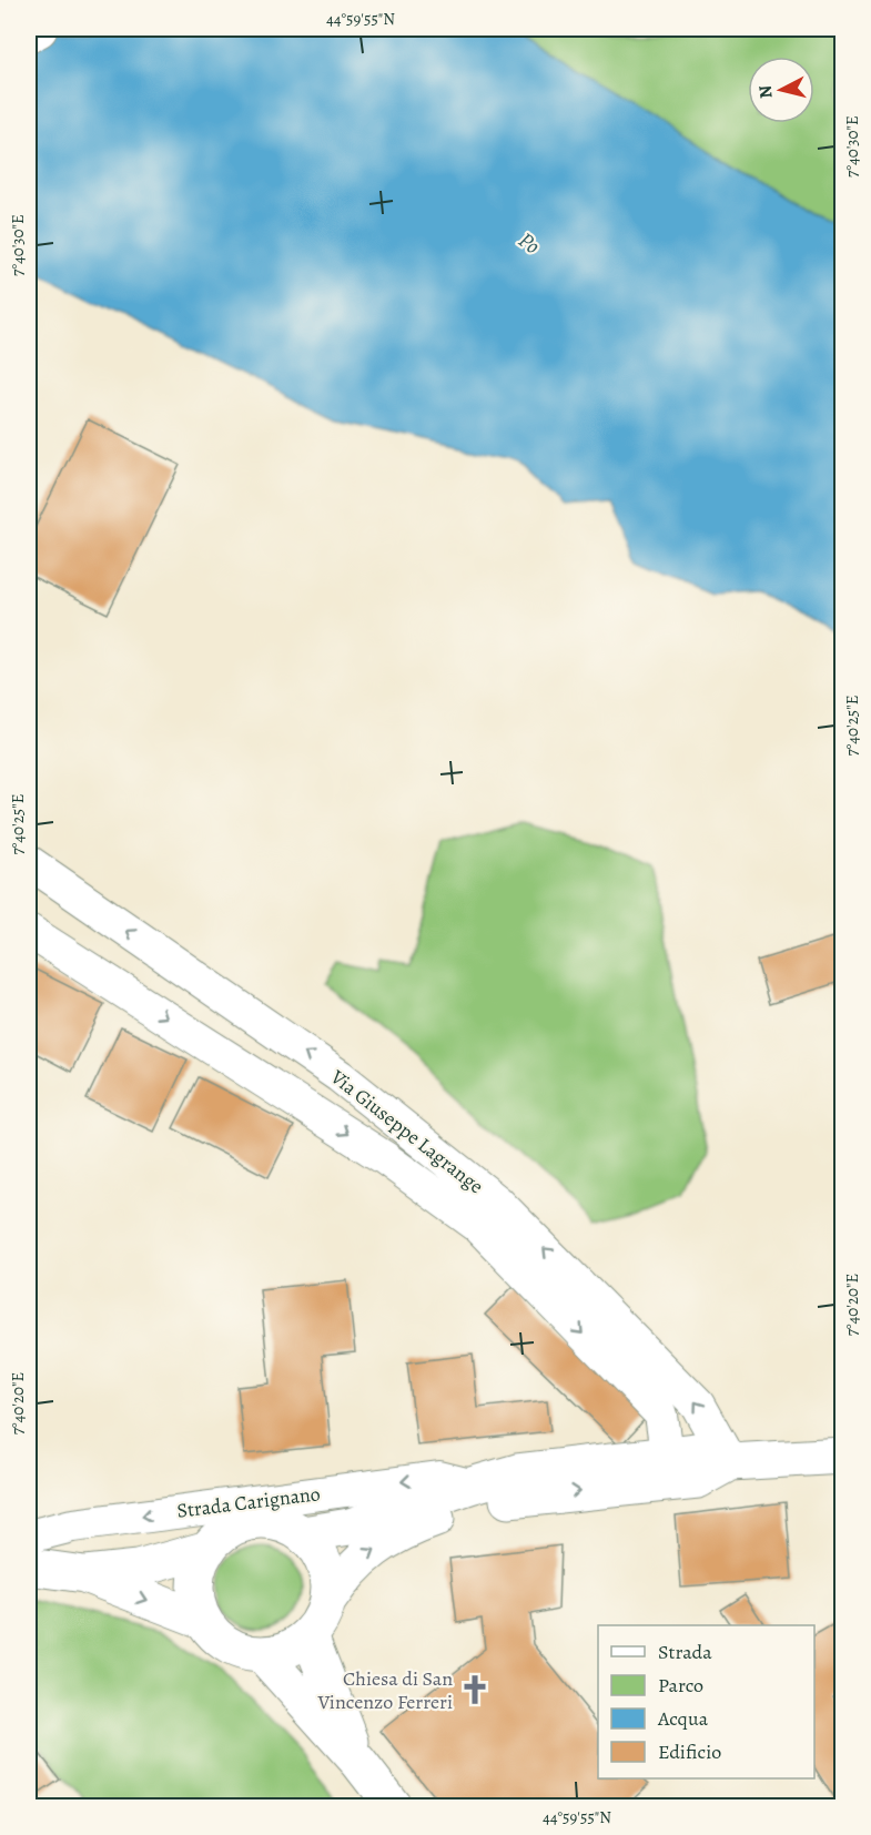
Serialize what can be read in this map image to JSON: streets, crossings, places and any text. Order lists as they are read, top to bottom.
{
  "streets": {
    "main road": ["Strada Carignano"],
    "street": ["Via Giuseppe Lagrange"]
  },
  "crossings": [
    ["Via Giuseppe Lagrange", "Strada Carignano"]
  ],
  "water": ["Po"],
  "places": {
    "church": ["Chiesa di San Vincenzo Ferreri"]
  },
  "legend": [
    "Strada",
    "Parco",
    "Acqua",
    "Edificio"
  ],
  "north": "left",
  "coordinates": [
    "44°59'55\"N",
    "7°40'30\"E",
    "7°40'25\"E",
    "7°40'20\"E"
  ]
}
